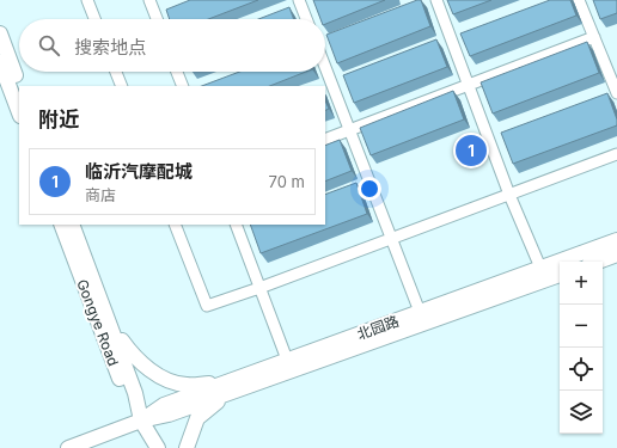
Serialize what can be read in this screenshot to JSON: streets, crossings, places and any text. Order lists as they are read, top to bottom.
{
  "streets": {
    "main road": ["Gongye Road", "北园路"]
  },
  "crossings": [
    ["Gongye Road", "北园路"]
  ],
  "page": {
    "search": "搜索地点",
    "heading": "附近",
    "pins": "1",
    "list": [
      {
        "mark": "1",
        "name": "临沂汽摩配城",
        "note": "商店",
        "value": "70 m"
      }
    ],
    "map_buttons": ["+", "−"]
  }
}
